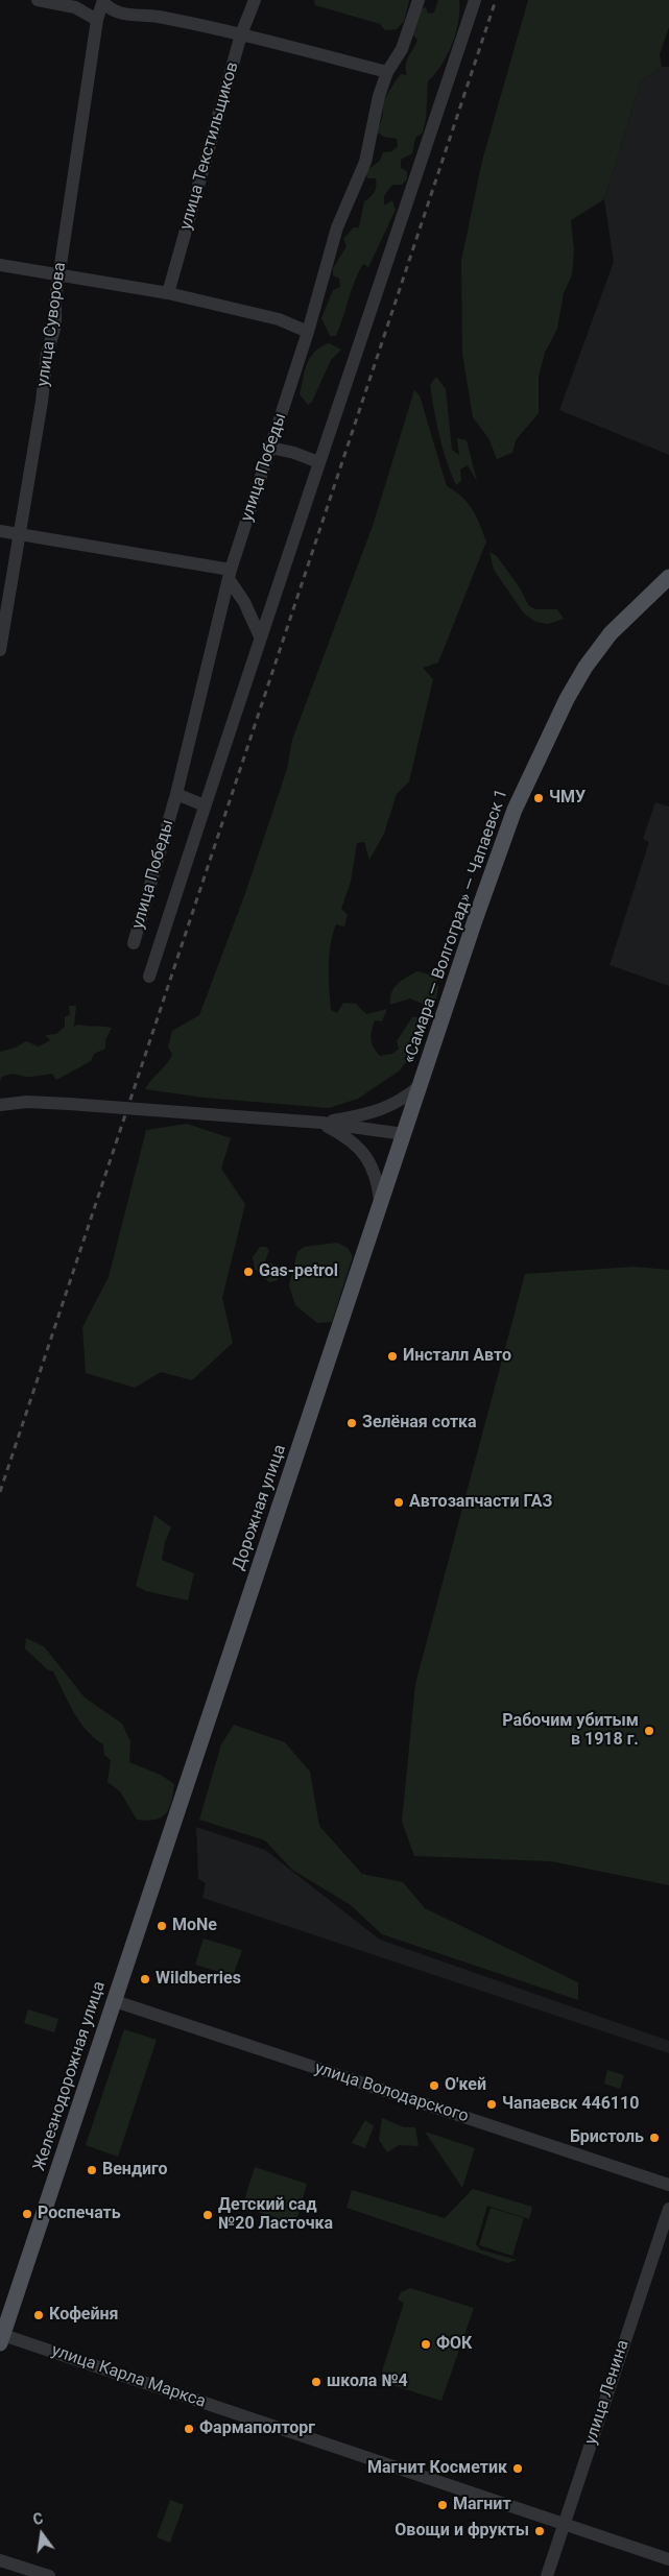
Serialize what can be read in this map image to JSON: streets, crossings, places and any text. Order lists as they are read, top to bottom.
{
  "streets": {
    "main road": ["«Самара — Волгоград» — Чапаевск 1", "Дорожная улица", "Железнодорожная улица"],
    "street": [
      "улица Текстильщиков",
      "улица Суворова",
      "улица Победы",
      "улица Володарского",
      "улица Карла Маркса",
      "улица Ленина"
    ]
  },
  "crossings": [
    ["«Самара — Волгоград» — Чапаевск 1", "Дорожная улица"],
    ["Дорожная улица", "Железнодорожная улица"],
    ["Железнодорожная улица", "улица Володарского"],
    ["Железнодорожная улица", "улица Карла Маркса"],
    ["улица Карла Маркса", "улица Ленина"]
  ],
  "places": [
    "ЧМУ",
    "Gas-petrol",
    "Инсталл Авто",
    "Зелёная сотка",
    "Автозапчасти ГАЗ",
    "Рабочим убитым в 1918 г.",
    "MoNe",
    "Wildberries",
    "О'кей",
    "Чапаевск 446110",
    "Бристоль",
    "Вендиго",
    "Роспечать",
    "Детский сад №20 Ласточка",
    "Кофейня",
    "ФОК",
    "школа №4",
    "Фармаполторг",
    "Магнит Косметик",
    "Магнит",
    "Овощи и фрукты"
  ],
  "north": "top"
}
